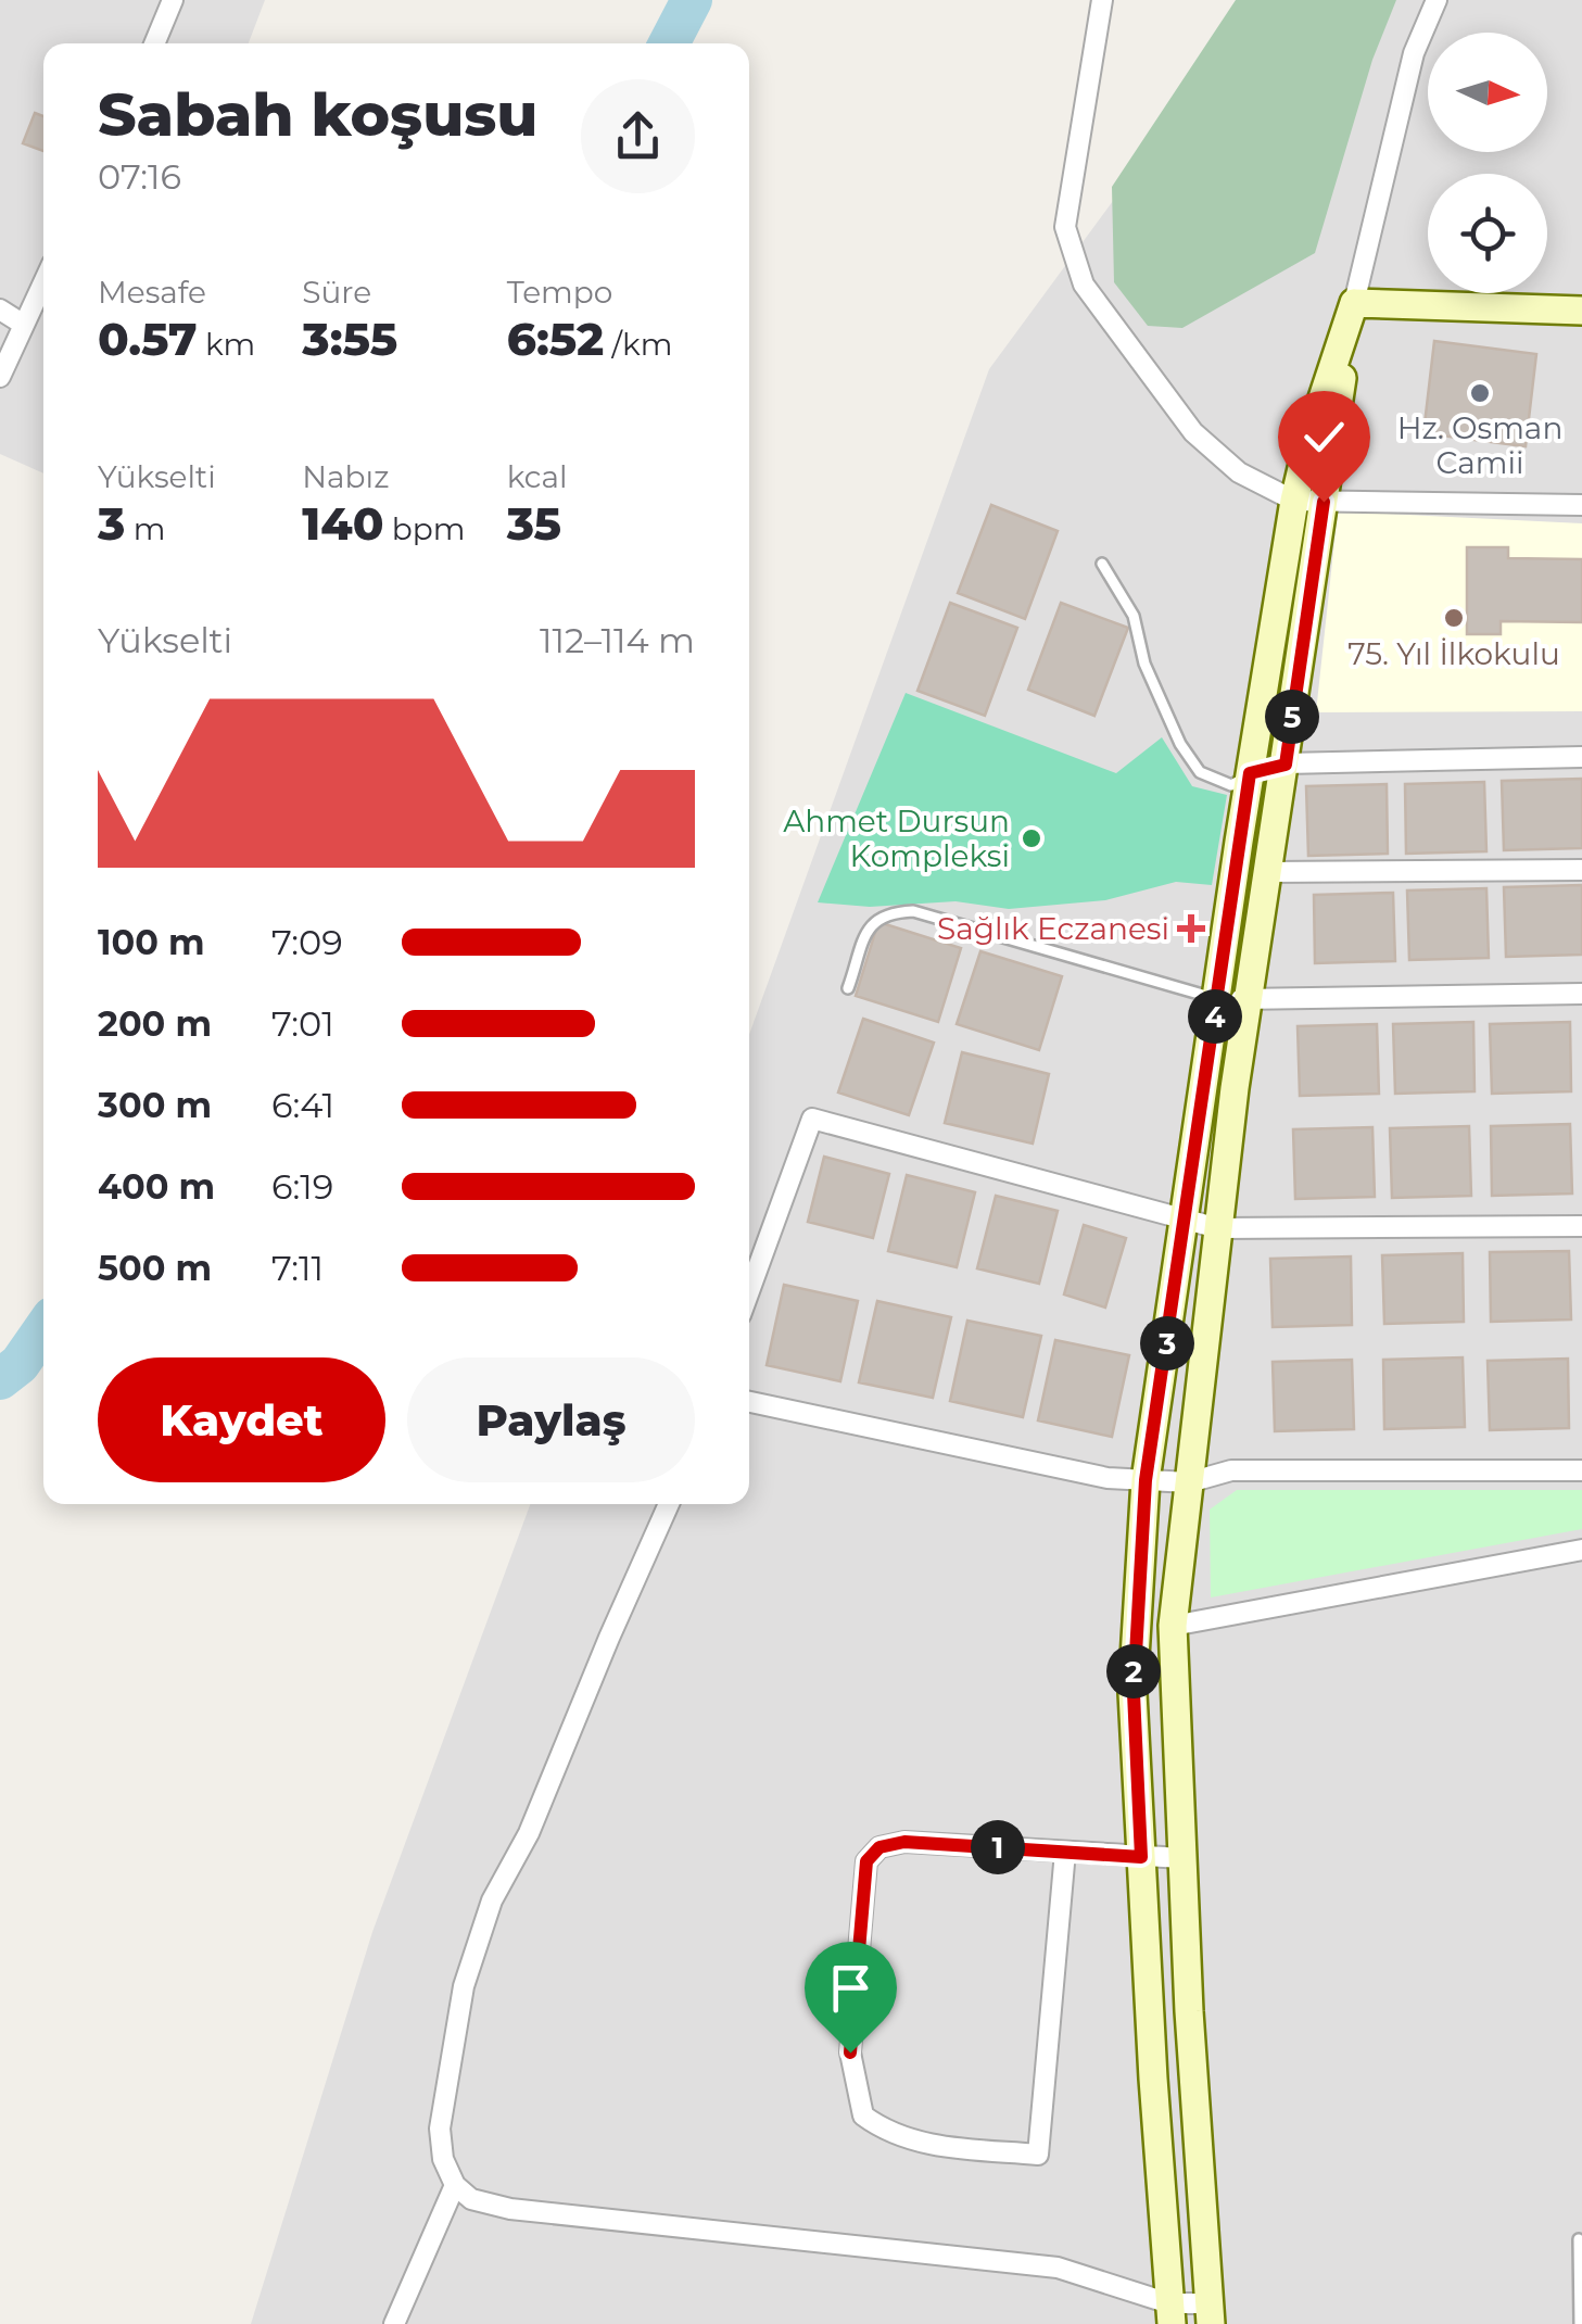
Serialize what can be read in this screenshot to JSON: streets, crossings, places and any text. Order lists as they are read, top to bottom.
{
  "places": {
    "other": ["Hz. Osman Camii", "75. Yıl İlkokulu", "Ahmet Dursun Kompleksi"],
    "health": ["Sağlık Eczanesi"]
  },
  "north": "right",
  "page": {
    "heading": ["Sabah koşusu", "07:16"],
    "stats": [
      ["Mesafe", "0.57 km"],
      ["Süre", "3:55"],
      ["Tempo", "6:52 /km"],
      ["Yükselti", "3 m"],
      ["Nabız", "140 bpm"],
      ["kcal", "35"]
    ],
    "chart": ["Yükselti", "112–114 m"],
    "pins": [
      "5",
      "4",
      "3",
      "2",
      "1"
    ],
    "list": [
      {
        "name": "100 m",
        "note": "7:09"
      },
      {
        "name": "200 m",
        "note": "7:01"
      },
      {
        "name": "300 m",
        "note": "6:41"
      },
      {
        "name": "400 m",
        "note": "6:19"
      },
      {
        "name": "500 m",
        "note": "7:11"
      }
    ],
    "buttons": ["Kaydet", "Paylaş"]
  }
}
